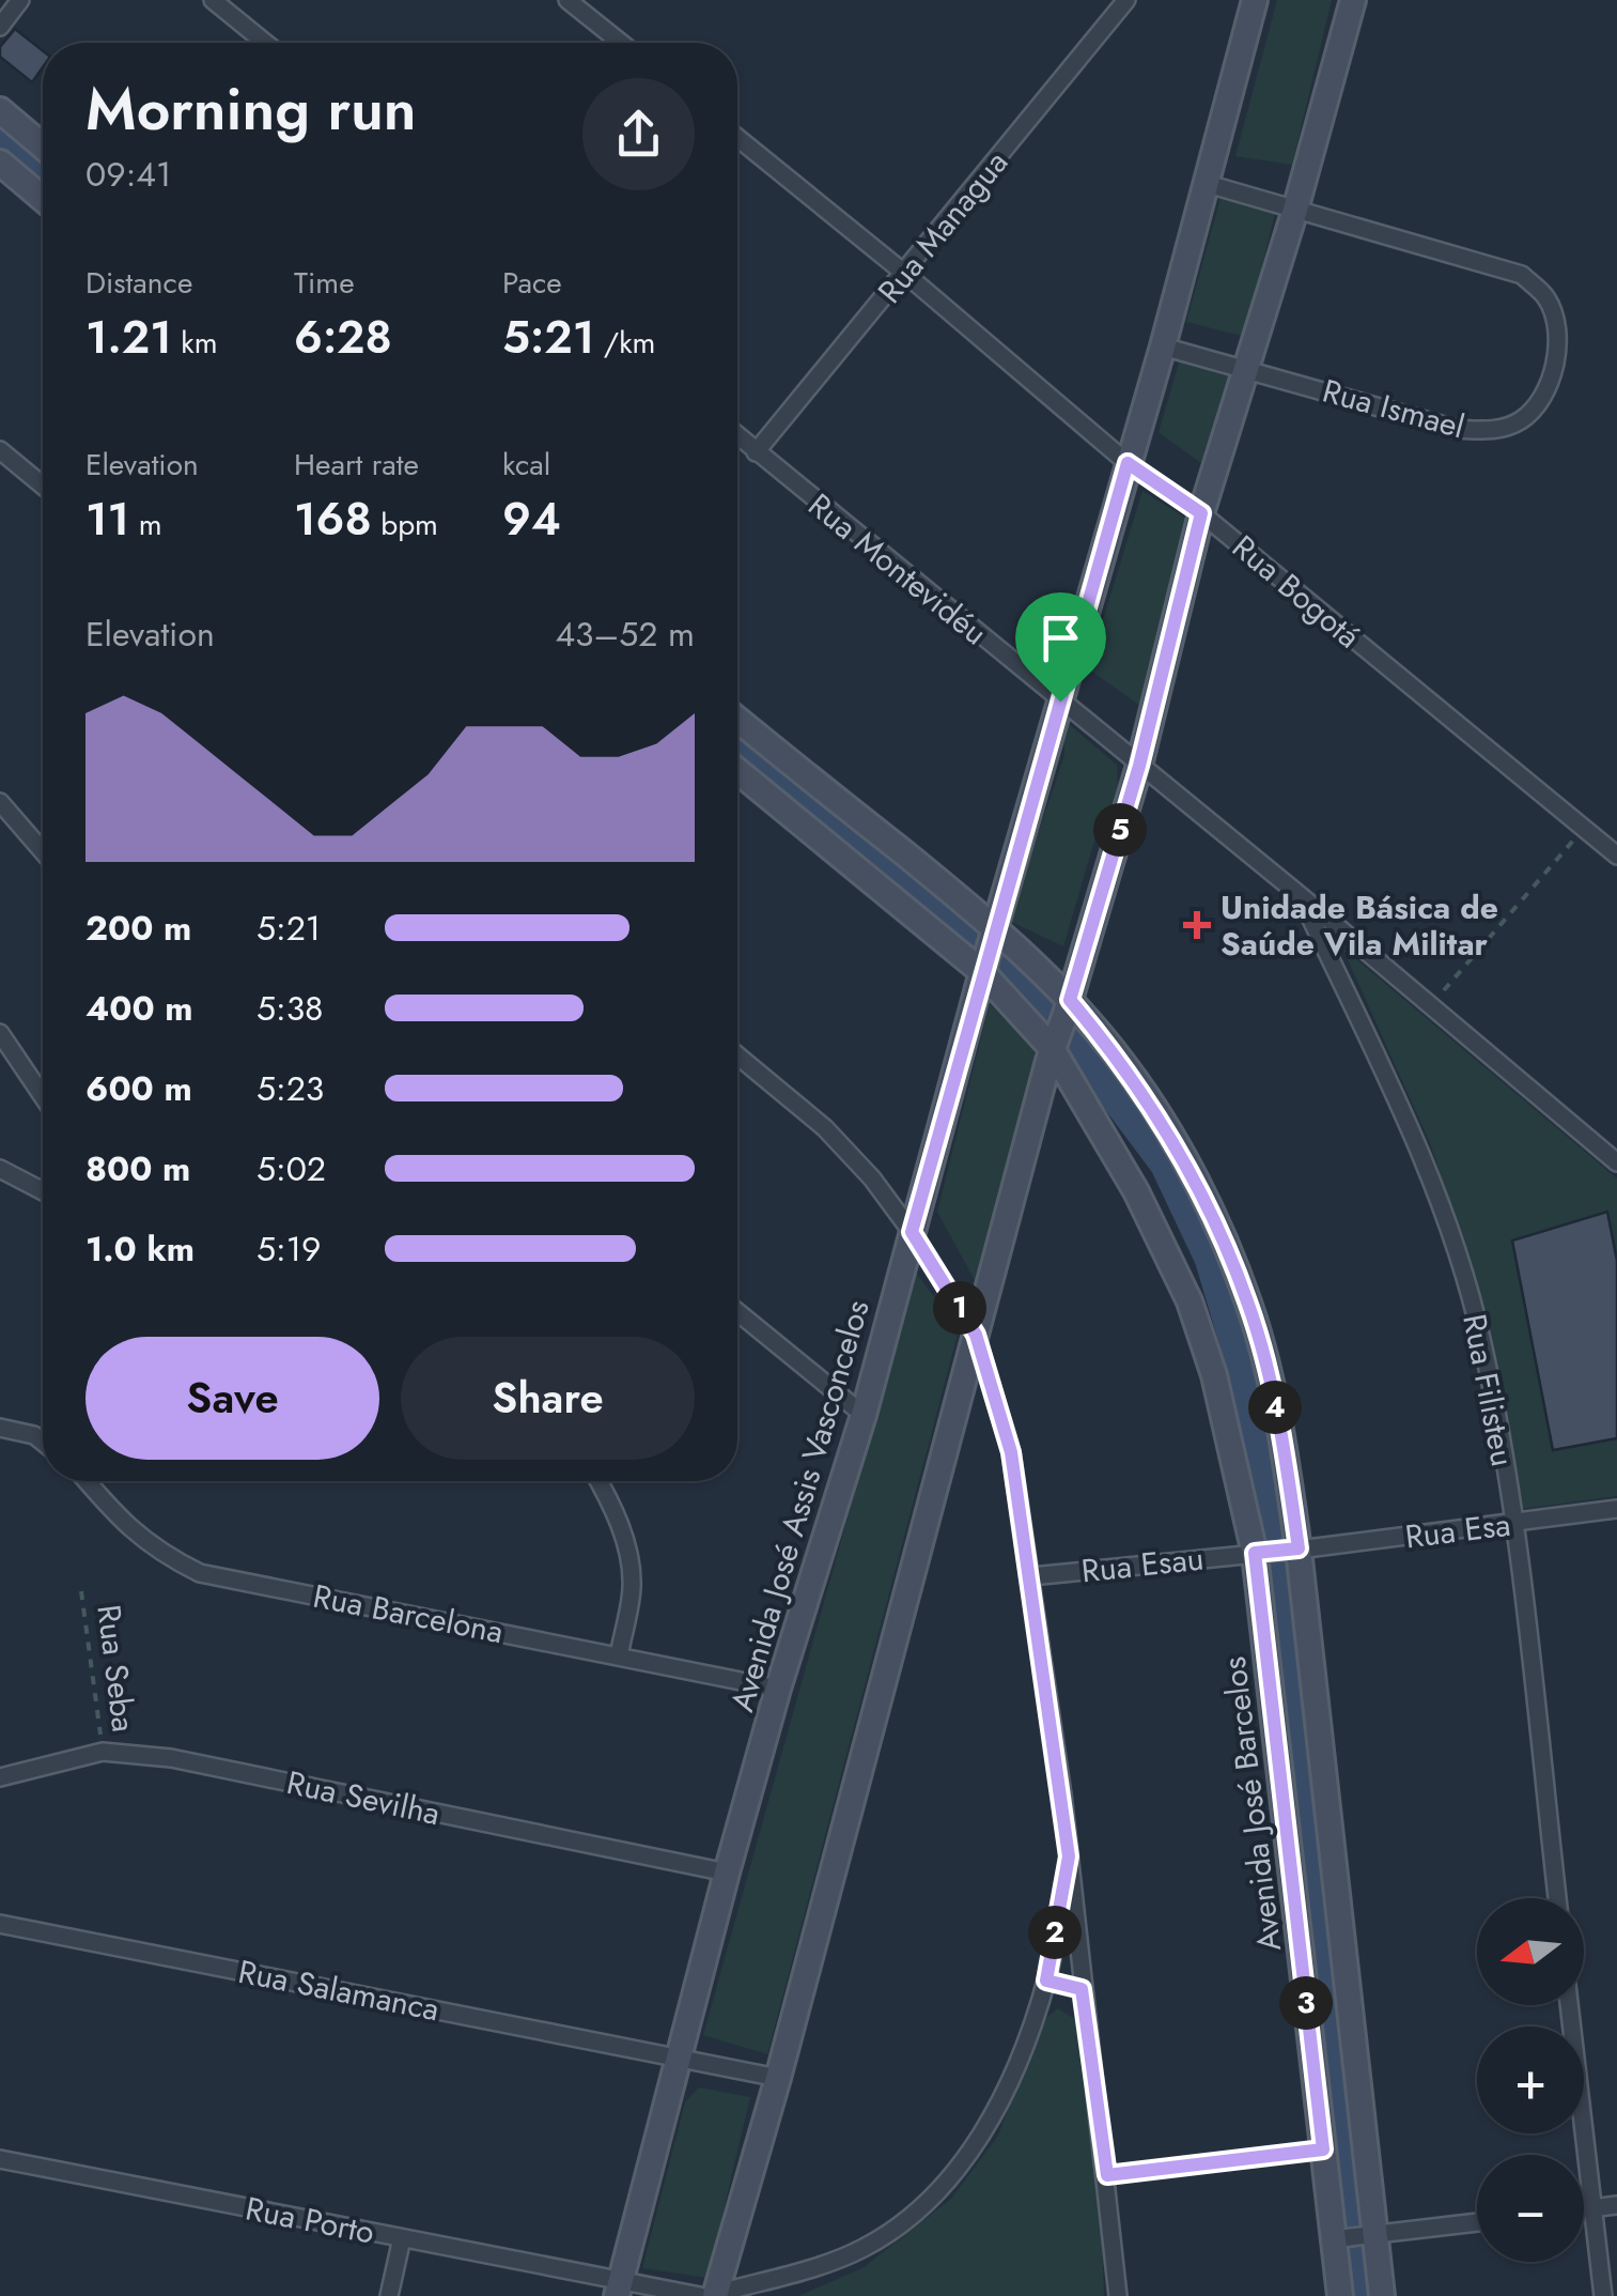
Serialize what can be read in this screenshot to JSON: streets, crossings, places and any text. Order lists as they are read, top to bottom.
{
  "streets": {
    "street": [
      "Rua Managua",
      "Rua Ismael",
      "Rua Montevidéu",
      "Rua Bogotá",
      "Rua Filisteu",
      "Avenida José Assis Vasconcelos",
      "Rua Esa",
      "Rua Esau",
      "Rua Barcelona",
      "Rua Sevilha",
      "Avenida José Barcelos",
      "Rua Salamanca",
      "Rua Porto"
    ],
    "path": ["Rua Seba"]
  },
  "crossings": [
    ["Rua Managua", "Rua Montevidéu"],
    ["Rua Managua", "Rua Bogotá"],
    ["Rua Montevidéu", "Rua Filisteu"],
    ["Rua Montevidéu", "Avenida José Assis Vasconcelos"],
    ["Rua Bogotá", "Avenida José Assis Vasconcelos"],
    ["Rua Filisteu", "Rua Esa"],
    ["Avenida José Assis Vasconcelos", "Rua Barcelona"],
    ["Avenida José Assis Vasconcelos", "Rua Sevilha"],
    ["Avenida José Assis Vasconcelos", "Avenida José Barcelos"],
    ["Avenida José Assis Vasconcelos", "Rua Salamanca"],
    ["Avenida José Assis Vasconcelos", "Rua Porto"],
    ["Rua Esa", "Avenida José Barcelos"],
    ["Rua Esau", "Avenida José Barcelos"],
    ["Rua Seba", "Rua Sevilha"]
  ],
  "places": {
    "health": ["Unidade Básica de Saúde Vila Militar"]
  },
  "north": "left",
  "page": {
    "heading": ["Morning run", "09:41"],
    "stats": [
      ["Distance", "1.21 km"],
      ["Time", "6:28"],
      ["Pace", "5:21 /km"],
      ["Elevation", "11 m"],
      ["Heart rate", "168 bpm"],
      ["kcal", "94"]
    ],
    "chart": ["Elevation", "43–52 m"],
    "pins": [
      "5",
      "1",
      "4",
      "2",
      "3"
    ],
    "list": [
      {
        "name": "200 m",
        "note": "5:21"
      },
      {
        "name": "400 m",
        "note": "5:38"
      },
      {
        "name": "600 m",
        "note": "5:23"
      },
      {
        "name": "800 m",
        "note": "5:02"
      },
      {
        "name": "1.0 km",
        "note": "5:19"
      }
    ],
    "buttons": ["Save", "Share"],
    "map_buttons": ["+", "−"]
  }
}
